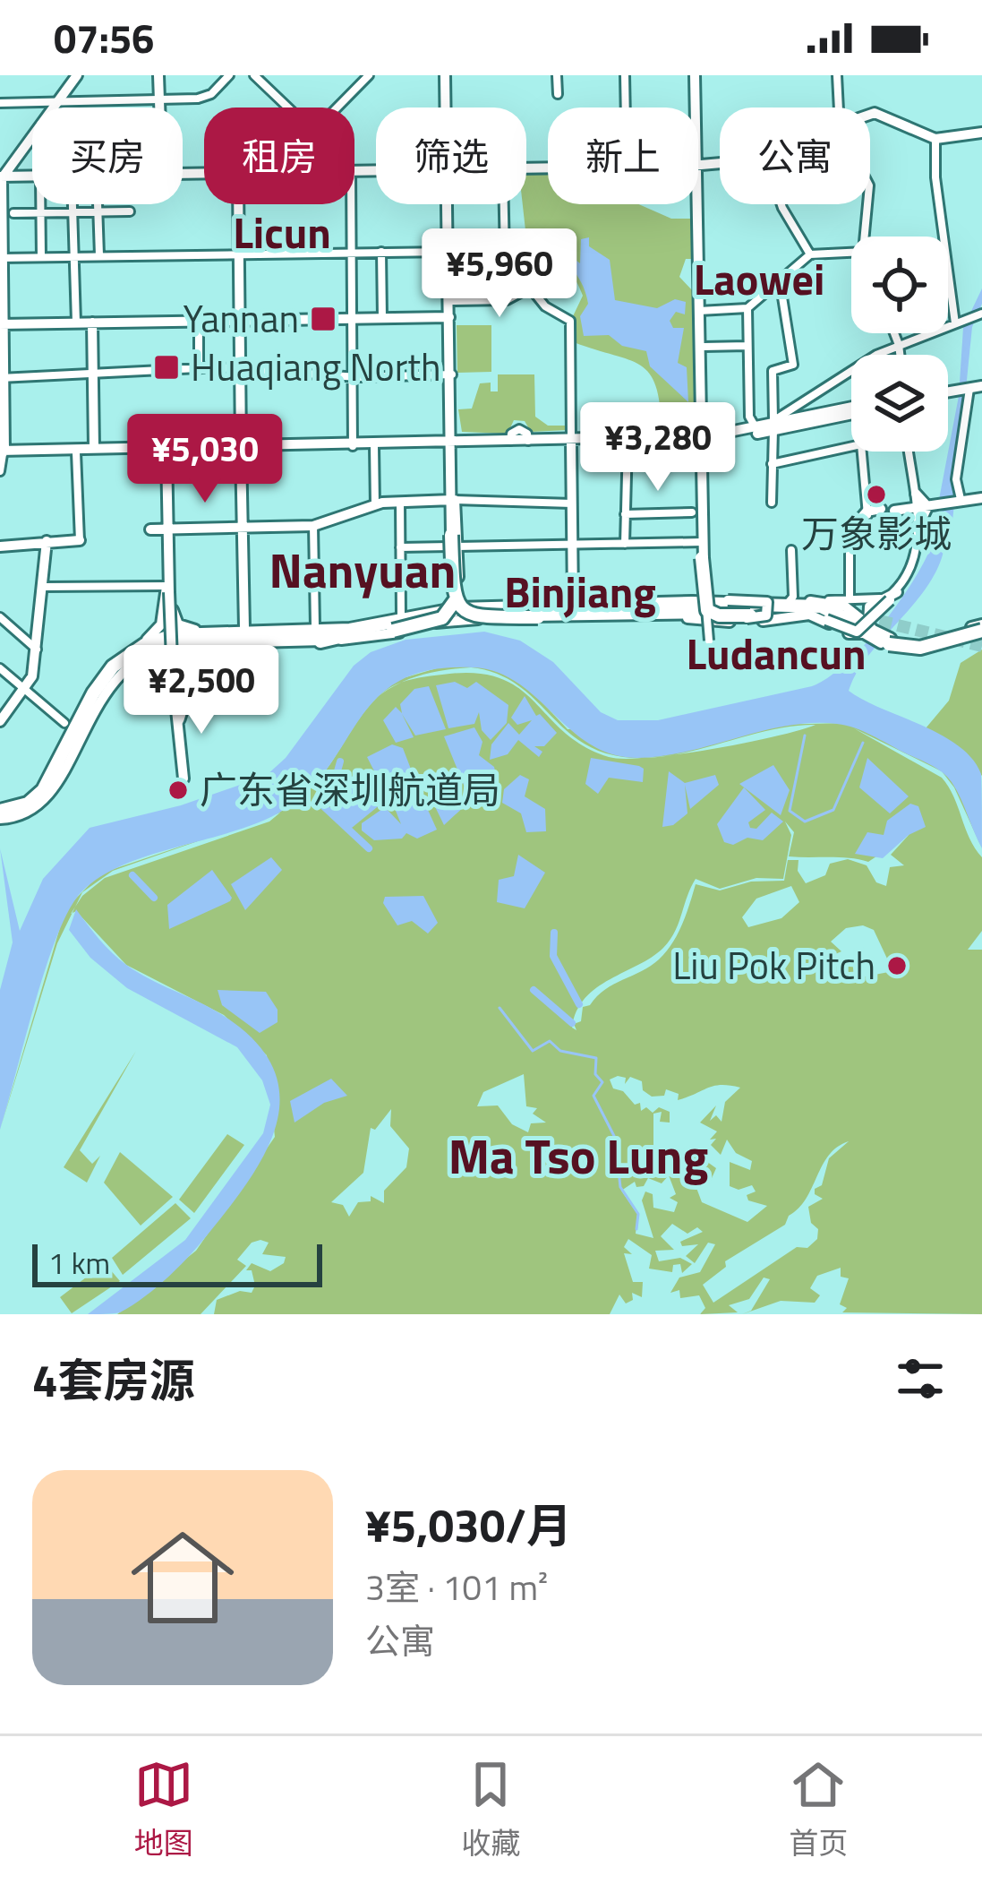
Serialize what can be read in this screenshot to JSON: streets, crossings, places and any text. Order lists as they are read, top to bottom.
{
  "districts": [
    "Licun",
    "Laowei",
    "Nanyuan",
    "Binjiang",
    "Ludancun",
    "Ma Tso Lung"
  ],
  "places": {
    "transit": ["Yannan", "Huaqiang North"],
    "other": ["万象影城", "广东省深圳航道局", "Liu Pok Pitch"]
  },
  "scale_bar": "1 km",
  "page": {
    "status": "07:56",
    "chip": [
      "买房",
      "租房",
      "筛选",
      "新上",
      "公寓"
    ],
    "price": [
      "¥5,960",
      "¥3,280",
      "¥5,030",
      "¥2,500"
    ],
    "scale": "1 km",
    "heading": "4套房源",
    "list": [
      {
        "name": "¥5,030/月",
        "note": "3室 · 101 m² · 公寓"
      }
    ],
    "tabs": ["地图", "收藏", "首页"]
  }
}
